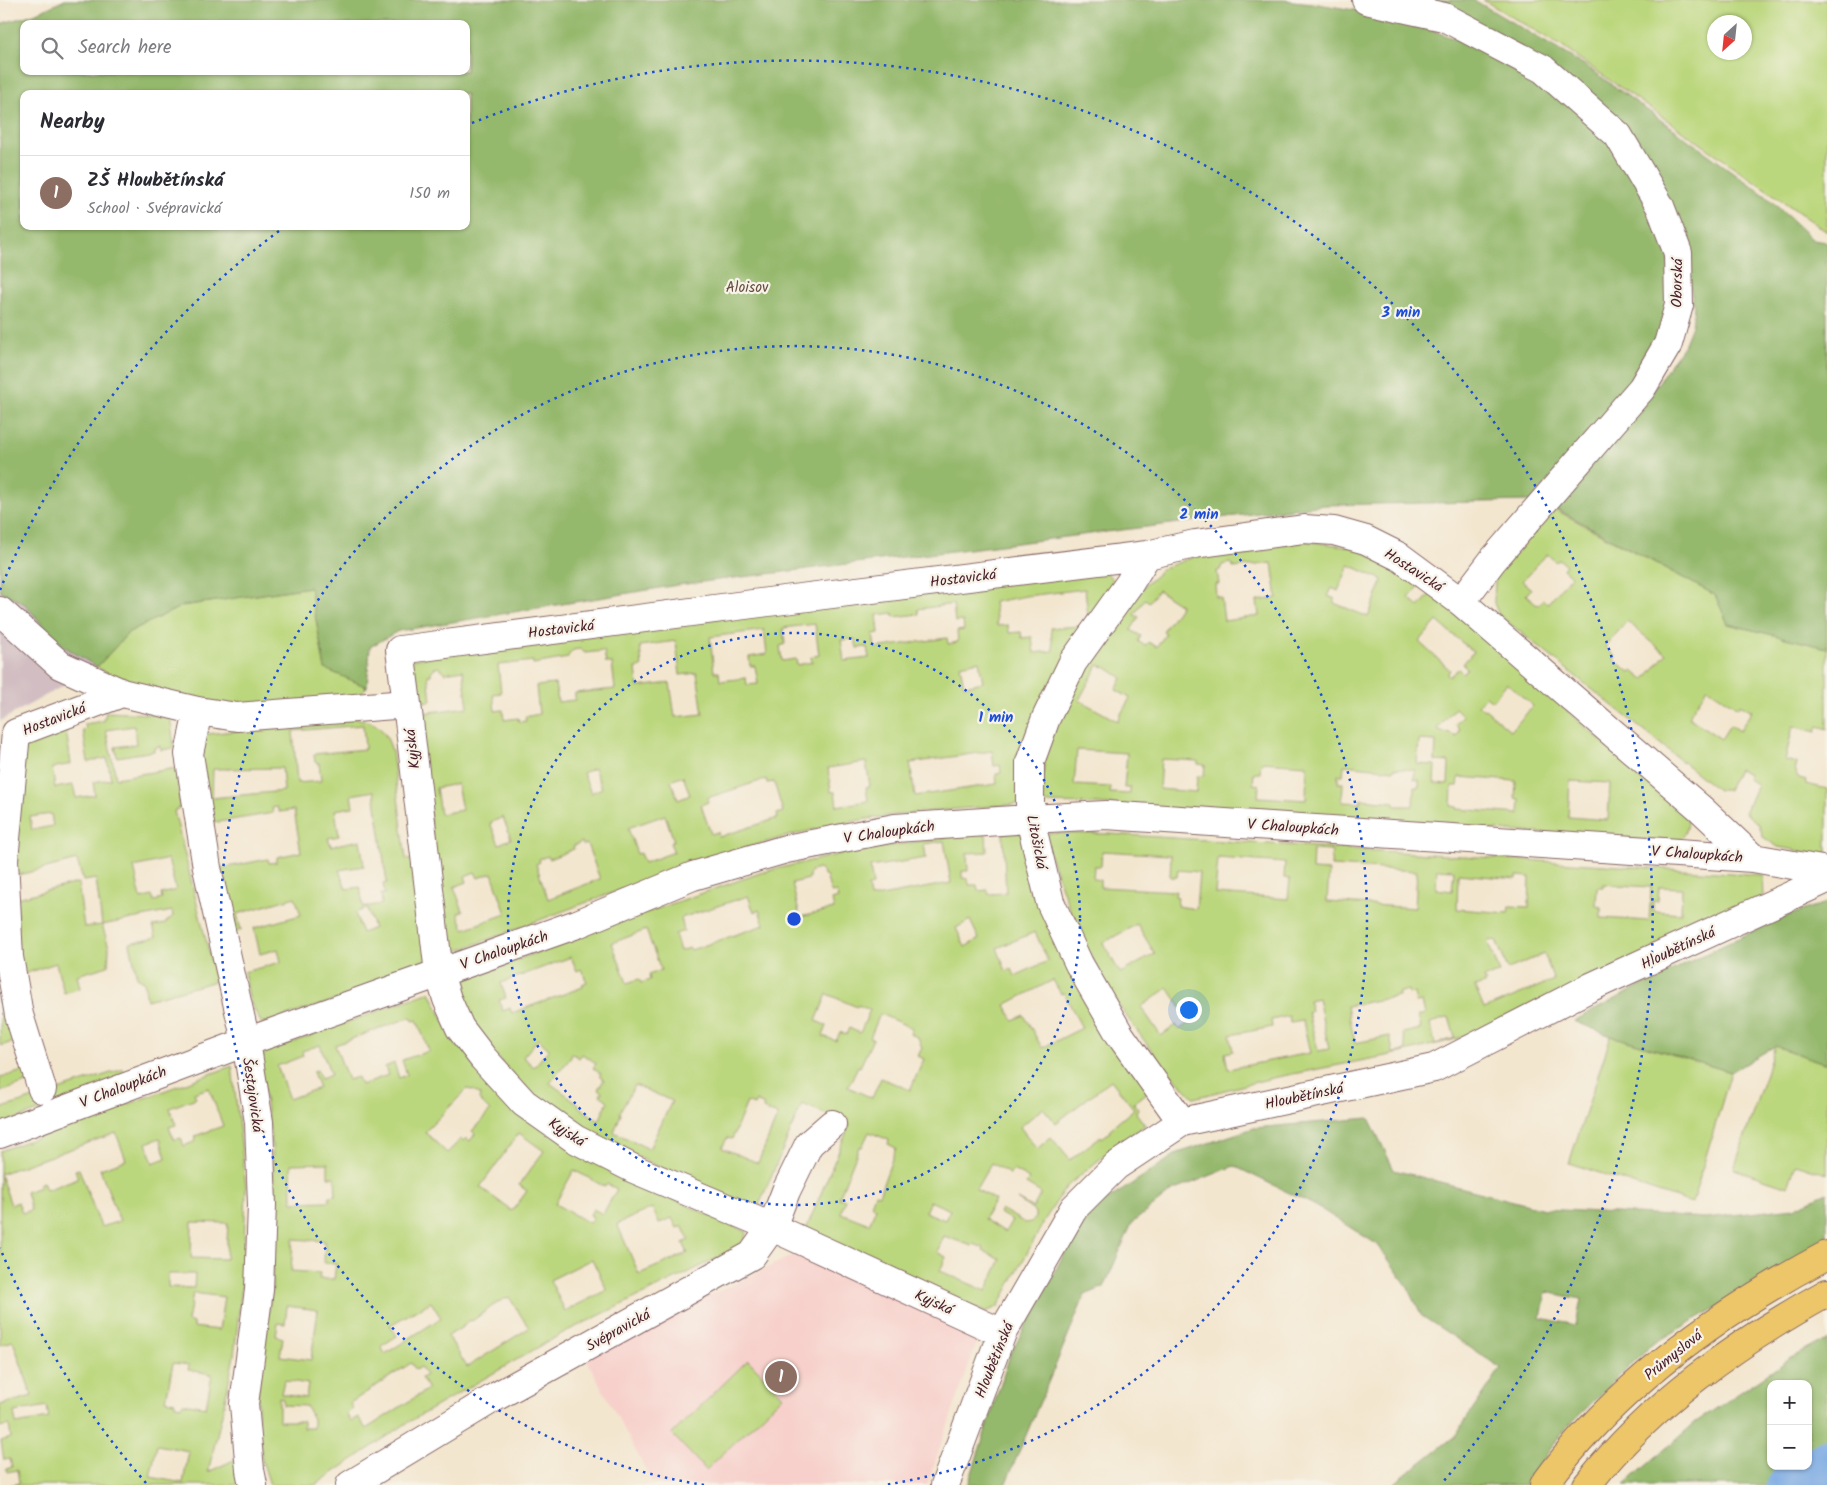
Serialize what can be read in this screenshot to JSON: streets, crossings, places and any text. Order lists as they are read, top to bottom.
{
  "streets": {
    "main road": ["Průmyslová"],
    "street": [
      "Oborská",
      "Hostavická",
      "Kyjská",
      "V Chaloupkách",
      "Litošická",
      "Hloubětínská",
      "Šestajovická",
      "Svépravická"
    ]
  },
  "crossings": [
    ["Oborská", "Hostavická"],
    ["Hostavická", "Kyjská"],
    ["Hostavická", "V Chaloupkách"],
    ["Hostavická", "Litošická"],
    ["Hostavická", "Šestajovická"],
    ["Kyjská", "V Chaloupkách"],
    ["Kyjská", "Hloubětínská"],
    ["Kyjská", "Svépravická"],
    ["V Chaloupkách", "Litošická"],
    ["V Chaloupkách", "Šestajovická"],
    ["Litošická", "Hloubětínská"]
  ],
  "parks": ["Aloisov"],
  "north": "bottom left",
  "page": {
    "search": "Search here",
    "heading": "Nearby",
    "list": [
      {
        "mark": "1",
        "name": "ZŠ Hloubětínská",
        "note": "School · Svépravická",
        "value": "150 m"
      }
    ],
    "pins": "1",
    "map_buttons": ["+", "−"]
  },
  "rings": ["3 min", "2 min", "1 min"]
}
